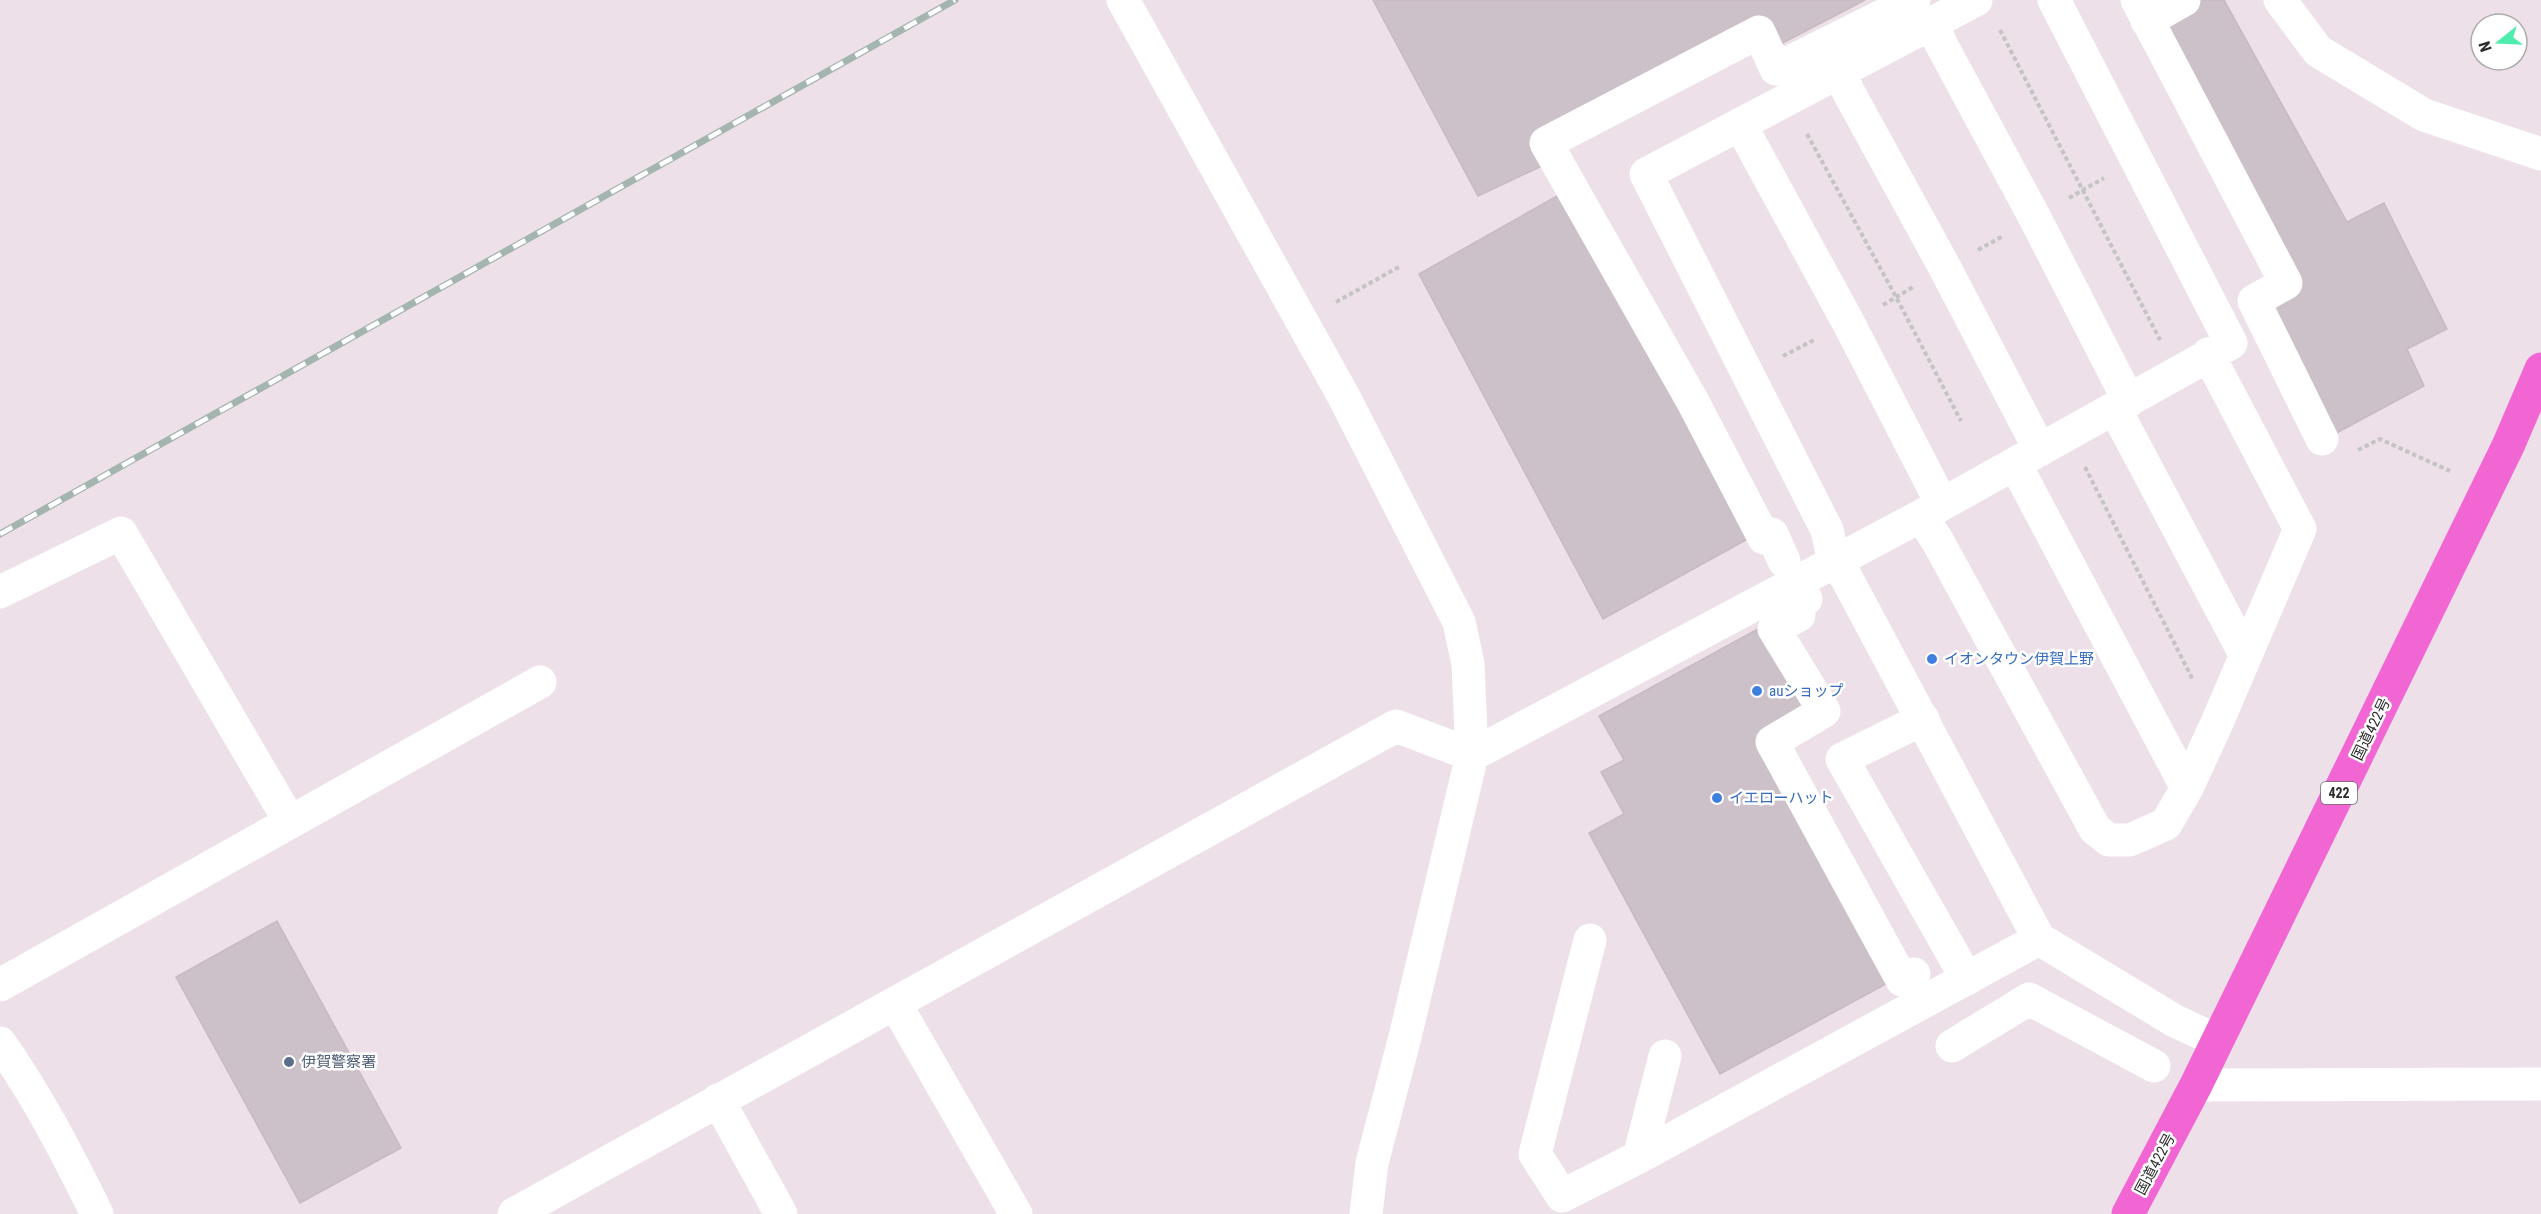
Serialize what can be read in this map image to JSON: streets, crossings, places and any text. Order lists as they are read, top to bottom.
{
  "streets": {
    "highway": ["国道422号", "422"]
  },
  "places": [
    "イオンタウン伊賀上野",
    "auショップ",
    "イエローハット",
    "伊賀警察署"
  ],
  "north": "left"
}
